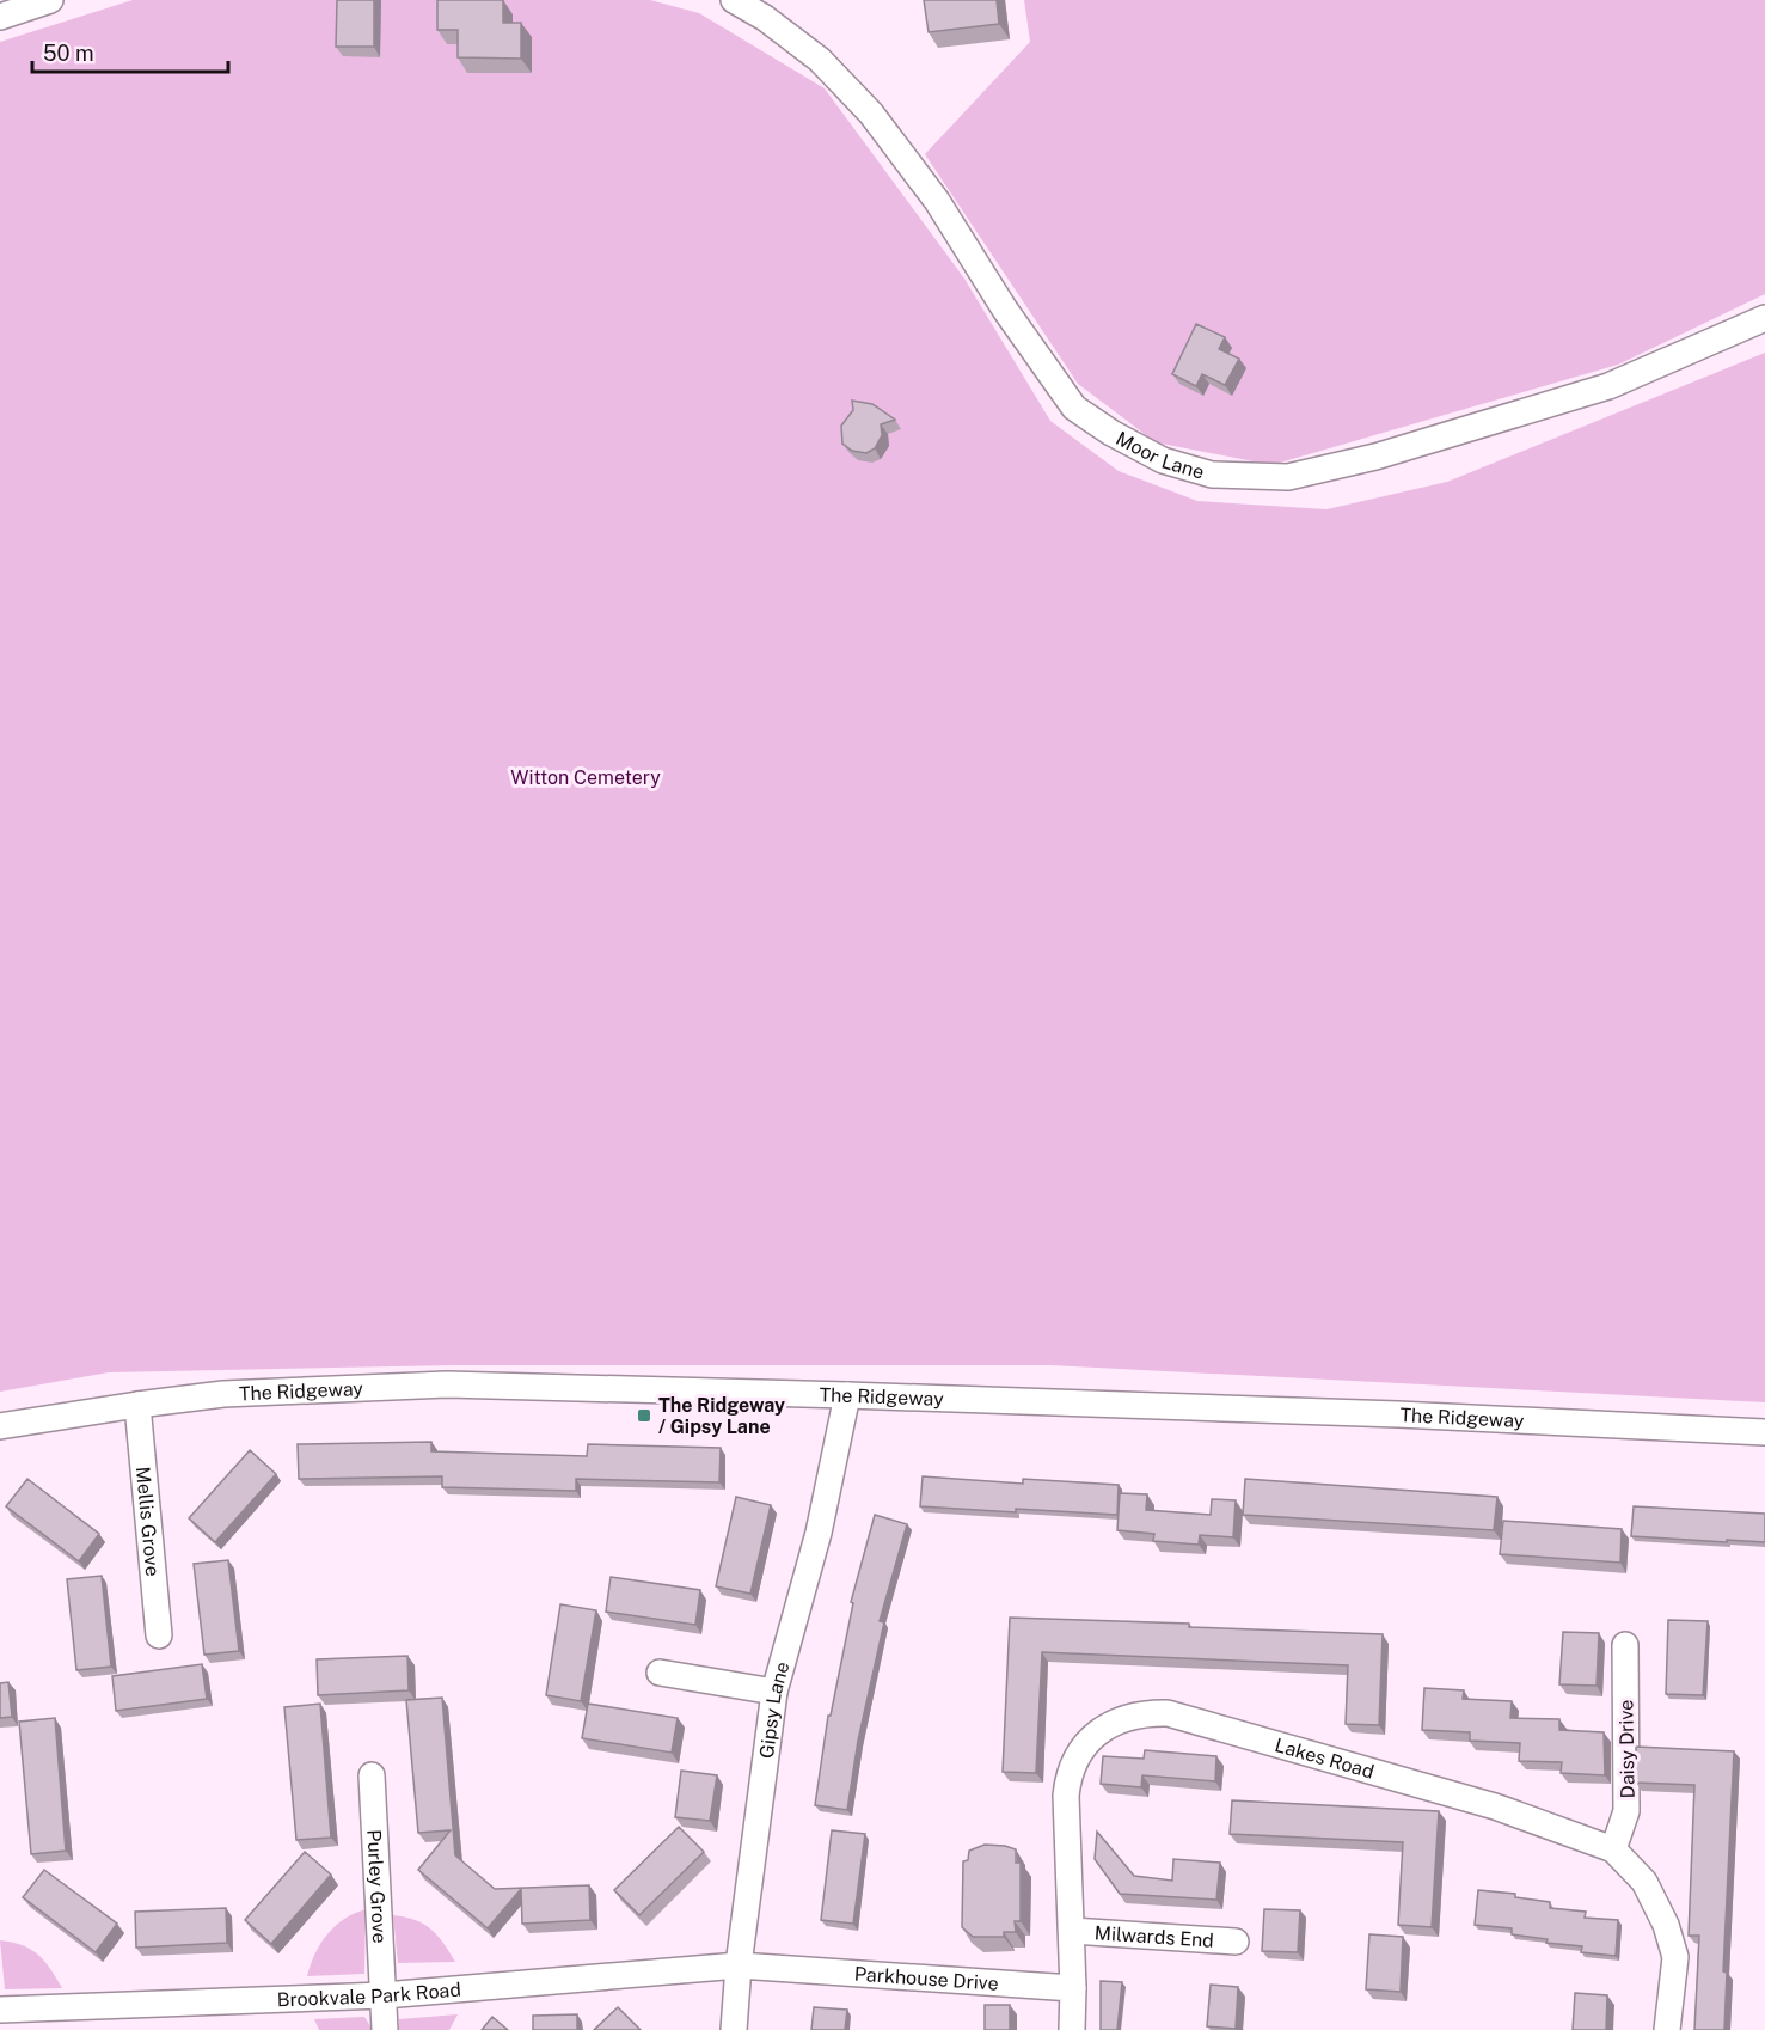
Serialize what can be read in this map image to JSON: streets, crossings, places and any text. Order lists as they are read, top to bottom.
{
  "streets": {
    "street": [
      "Moor Lane",
      "The Ridgeway",
      "Mellis Grove",
      "Gipsy Lane",
      "Daisy Drive",
      "Lakes Road",
      "Purley Grove",
      "Milwards End",
      "Parkhouse Drive",
      "Brookvale Park Road"
    ]
  },
  "crossings": [
    ["The Ridgeway", "Mellis Grove"],
    ["The Ridgeway", "Gipsy Lane"],
    ["Gipsy Lane", "Parkhouse Drive"],
    ["Gipsy Lane", "Brookvale Park Road"],
    ["Daisy Drive", "Lakes Road"],
    ["Lakes Road", "Milwards End"],
    ["Lakes Road", "Parkhouse Drive"],
    ["Purley Grove", "Brookvale Park Road"],
    ["Parkhouse Drive", "Brookvale Park Road"]
  ],
  "parks": ["Witton Cemetery"],
  "places": {
    "transit": ["The Ridgeway / Gipsy Lane"]
  },
  "scale_bar": "50 m"
}
